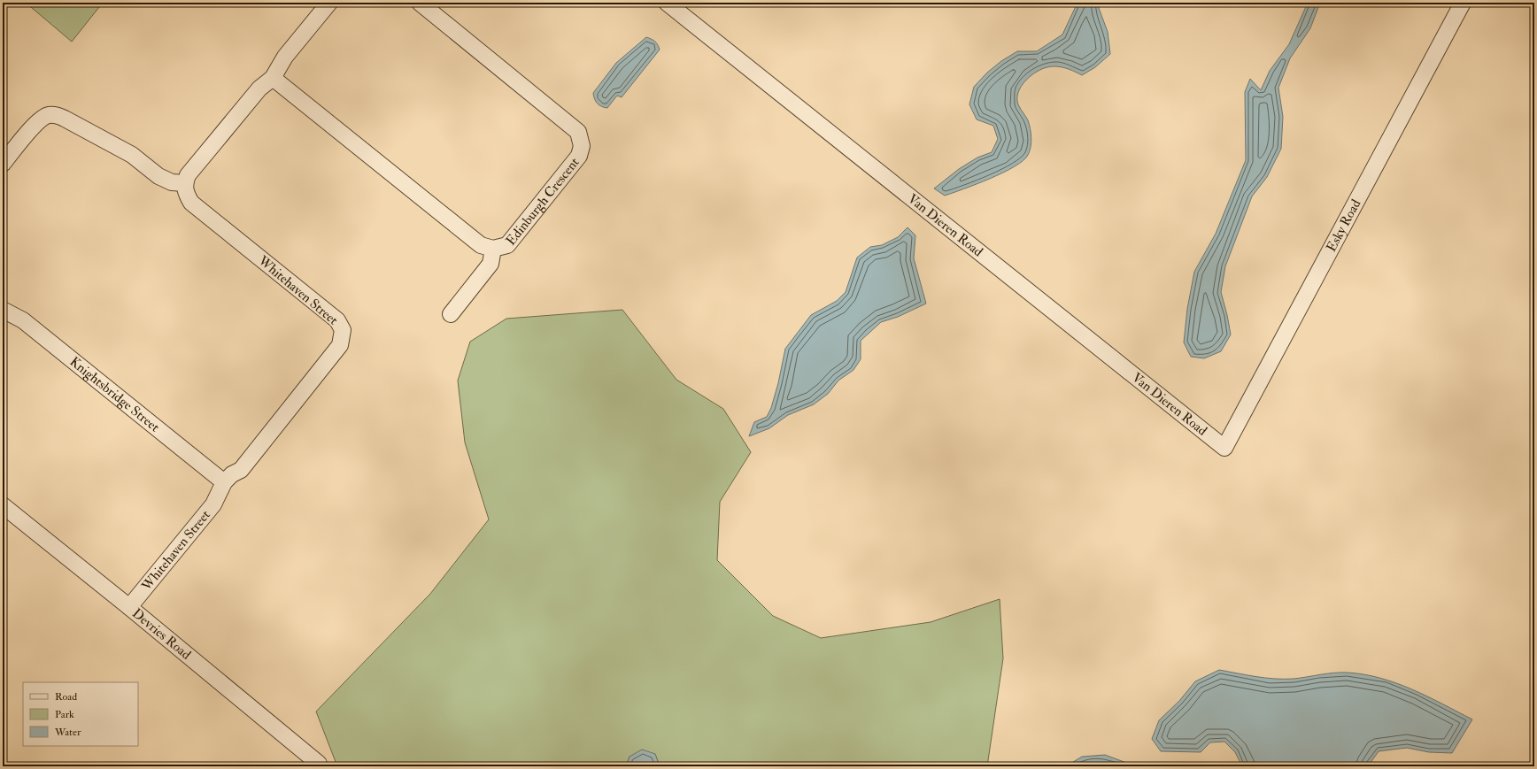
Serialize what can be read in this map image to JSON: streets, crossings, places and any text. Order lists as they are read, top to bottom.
{
  "streets": {
    "street": [
      "Edinburgh Crescent",
      "Van Dieren Road",
      "Esky Road",
      "Whitehaven Street",
      "Knightsbridge Street",
      "Devries Road"
    ]
  },
  "crossings": [
    ["Van Dieren Road", "Esky Road"],
    ["Whitehaven Street", "Knightsbridge Street"],
    ["Whitehaven Street", "Devries Road"]
  ],
  "legend": ["Road", "Park", "Water"]
}
